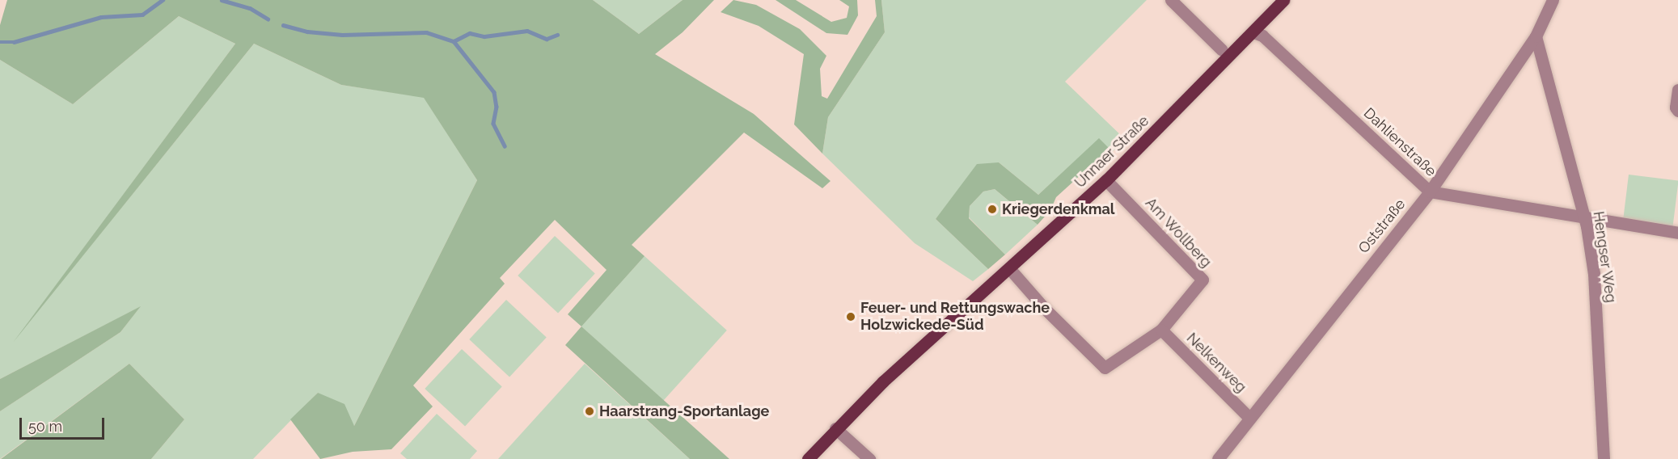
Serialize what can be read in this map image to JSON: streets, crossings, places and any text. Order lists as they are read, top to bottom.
{
  "streets": {
    "main road": ["Unnaer Straße"],
    "street": [
      "Dahlienstraße",
      "Oststraße",
      "Am Wollberg",
      "Hengser Weg",
      "Nelkenweg"
    ]
  },
  "crossings": [
    ["Dahlienstraße", "Unnaer Straße"],
    ["Dahlienstraße", "Oststraße"],
    ["Dahlienstraße", "Hengser Weg"],
    ["Unnaer Straße", "Am Wollberg"],
    ["Oststraße", "Hengser Weg"],
    ["Oststraße", "Nelkenweg"],
    ["Am Wollberg", "Nelkenweg"]
  ],
  "places": ["Kriegerdenkmal", "Feuer- und Rettungswache Holzwickede-Süd", "Haarstrang-Sportanlage"],
  "scale_bar": "50 m"
}
